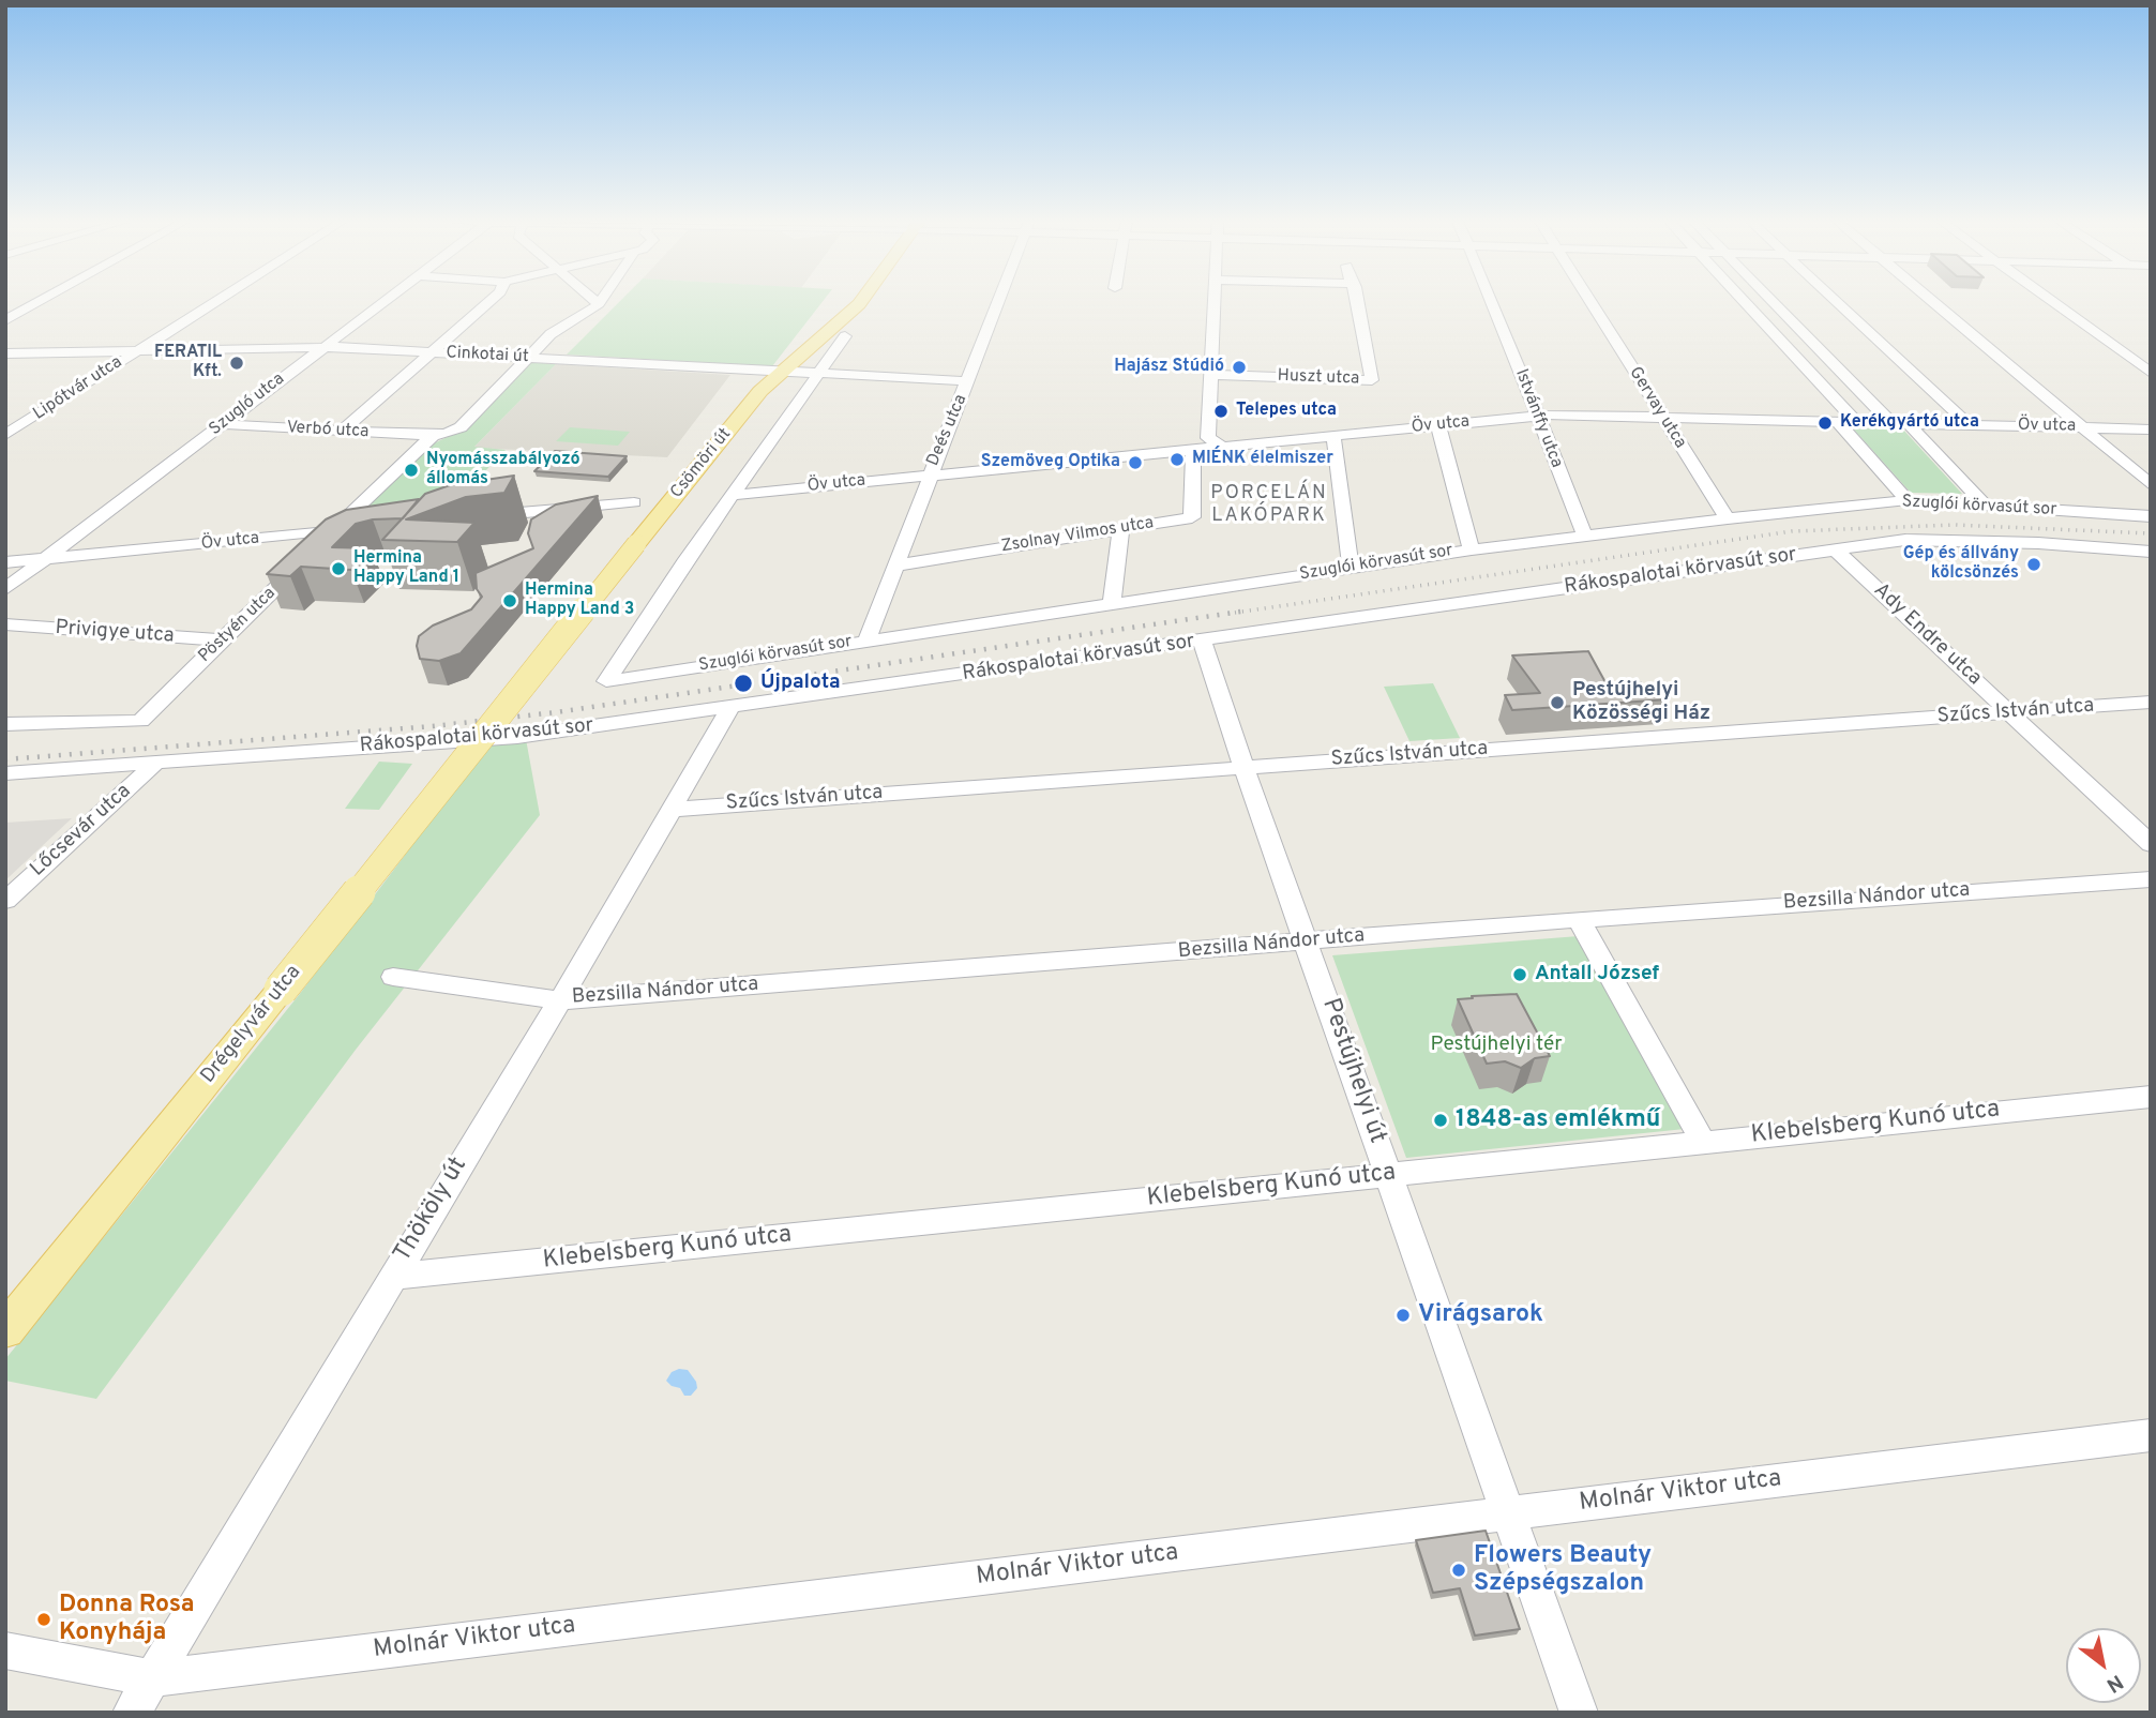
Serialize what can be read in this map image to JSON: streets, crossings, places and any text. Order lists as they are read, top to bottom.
{
  "streets": {
    "main road": ["Csömöri út", "Drégelyvár utca"],
    "street": [
      "Cinkotai út",
      "Huszt utca",
      "Lipótvár utca",
      "Szugló utca",
      "Gervay utca",
      "Istvánffy utca",
      "Öv utca",
      "Verbó utca",
      "Deés utca",
      "Szuglói körvasút sor",
      "Zsolnay Vilmos utca",
      "Rákospalotai körvasút sor",
      "Pöstyén utca",
      "Privigye utca",
      "Ady Endre utca",
      "Szűcs István utca",
      "Lőcsevár utca",
      "Bezsilla Nándor utca",
      "Pestújhelyi út",
      "Klebelsberg Kunó utca",
      "Thököly út",
      "Molnár Viktor utca"
    ]
  },
  "crossings": [
    ["Cinkotai út", "Lipótvár utca"],
    ["Cinkotai út", "Szugló utca"],
    ["Cinkotai út", "Deés utca"],
    ["Cinkotai út", "Csömöri út"],
    ["Szugló utca", "Öv utca"],
    ["Szugló utca", "Verbó utca"],
    ["Gervay utca", "Öv utca"],
    ["Gervay utca", "Szuglói körvasút sor"],
    ["Istvánffy utca", "Öv utca"],
    ["Istvánffy utca", "Szuglói körvasút sor"],
    ["Öv utca", "Deés utca"],
    ["Öv utca", "Csömöri út"],
    ["Öv utca", "Zsolnay Vilmos utca"],
    ["Öv utca", "Pöstyén utca"],
    ["Verbó utca", "Pöstyén utca"],
    ["Deés utca", "Szuglói körvasút sor"],
    ["Deés utca", "Zsolnay Vilmos utca"],
    ["Csömöri út", "Szuglói körvasút sor"],
    ["Csömöri út", "Drégelyvár utca"],
    ["Rákospalotai körvasút sor", "Ady Endre utca"],
    ["Rákospalotai körvasút sor", "Lőcsevár utca"],
    ["Rákospalotai körvasút sor", "Pestújhelyi út"],
    ["Rákospalotai körvasút sor", "Thököly út"],
    ["Pöstyén utca", "Privigye utca"],
    ["Ady Endre utca", "Szűcs István utca"],
    ["Szűcs István utca", "Pestújhelyi út"],
    ["Szűcs István utca", "Thököly út"],
    ["Bezsilla Nándor utca", "Pestújhelyi út"],
    ["Bezsilla Nándor utca", "Thököly út"],
    ["Pestújhelyi út", "Klebelsberg Kunó utca"],
    ["Pestújhelyi út", "Molnár Viktor utca"],
    ["Klebelsberg Kunó utca", "Thököly út"],
    ["Thököly út", "Molnár Viktor utca"]
  ],
  "districts": ["PORCELÁN LAKÓPARK"],
  "parks": ["Pestújhelyi tér"],
  "places": [
    "FERATIL Kft.",
    "Hajász Stúdió",
    "Telepes utca",
    "Kerékgyártó utca",
    "MIÉNK élelmiszer",
    "Szemöveg Optika",
    "Nyomásszabályozó állomás",
    "Gép és állvány kölcsönzés",
    "Hermina Happy Land 1",
    "Hermina Happy Land 3",
    "Újpalota",
    "Pestújhelyi Közösségi Ház",
    "Antall József",
    "1848-as emlékmű",
    "Virágsarok",
    "Flowers Beauty Szépségszalon",
    "Donna Rosa Konyhája"
  ],
  "north": "bottom right"
}
